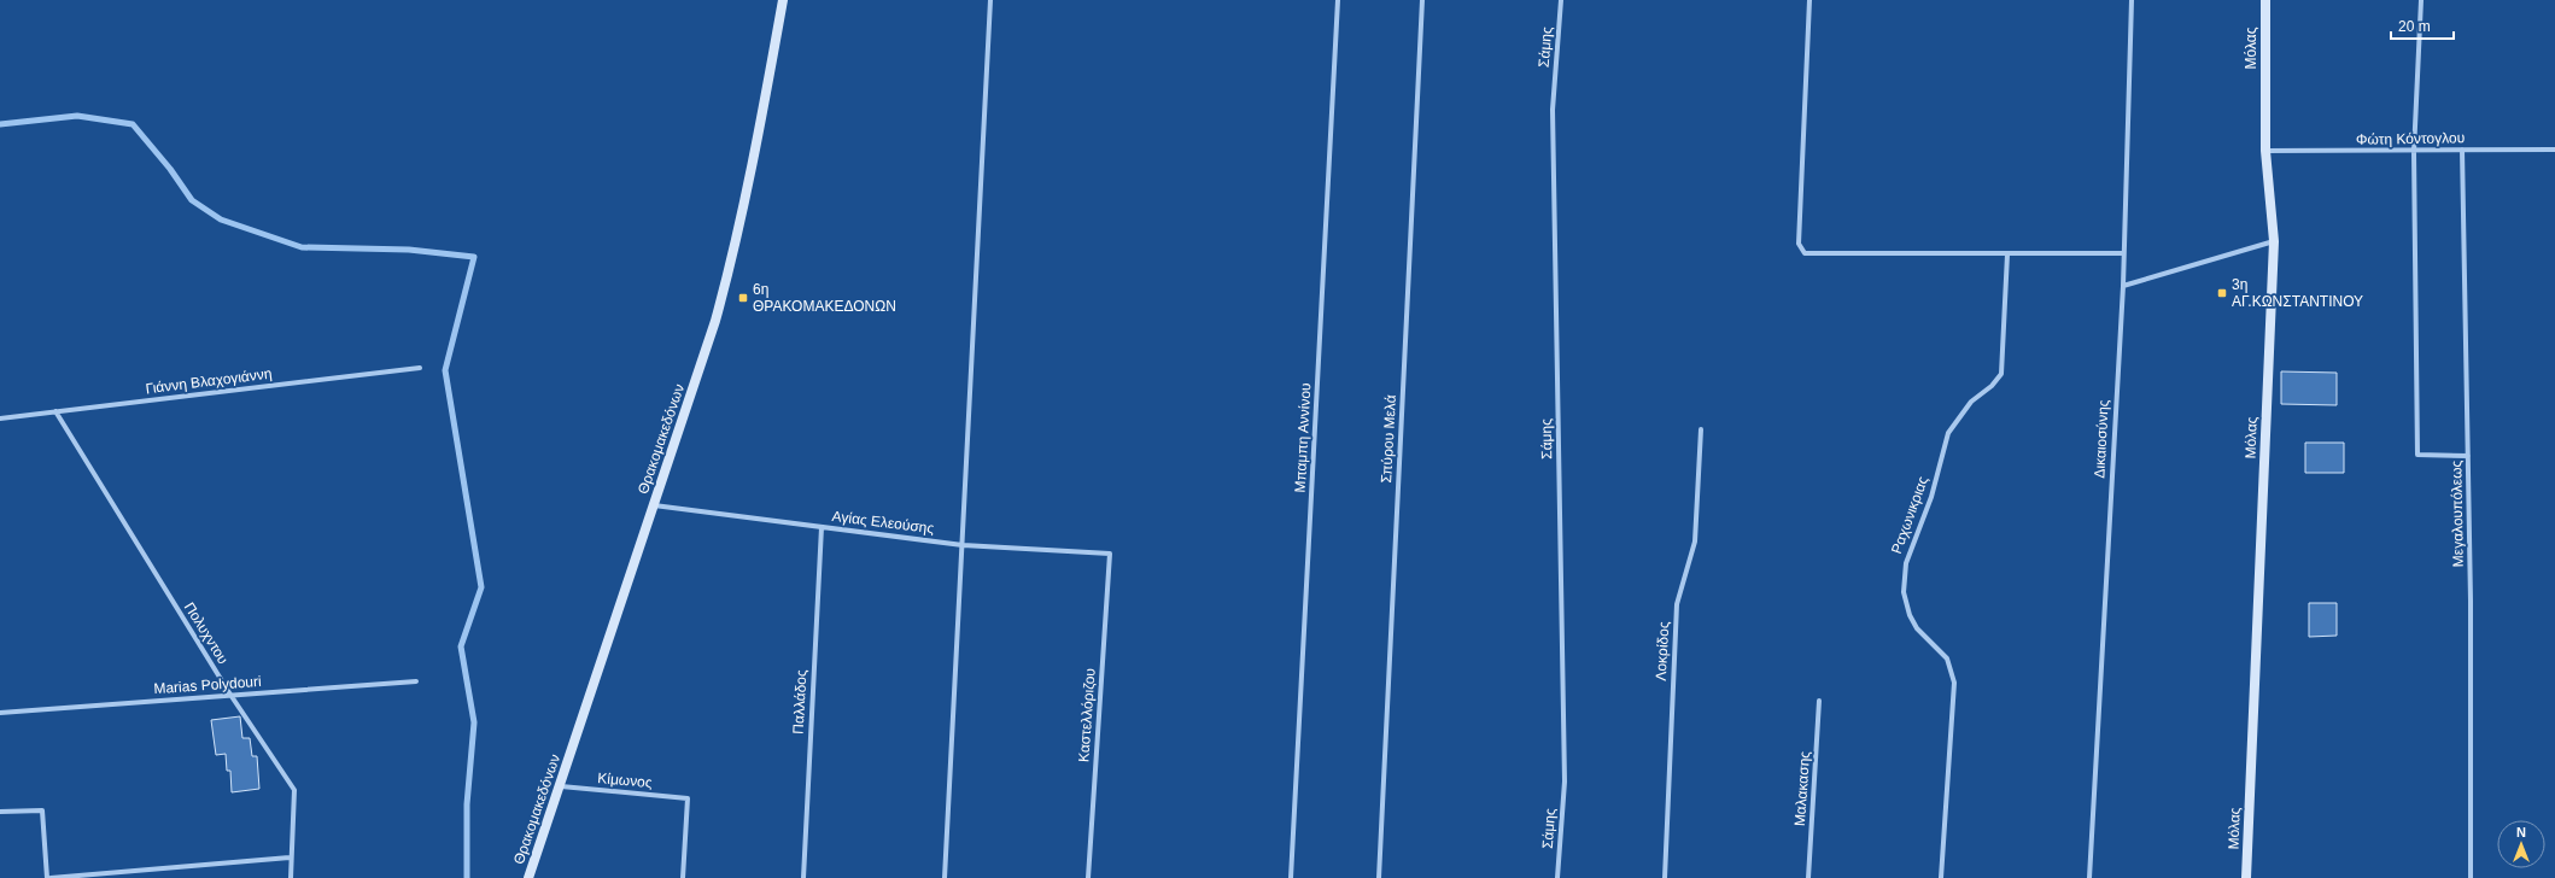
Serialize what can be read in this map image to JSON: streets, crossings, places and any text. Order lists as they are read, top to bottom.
{
  "streets": {
    "main road": ["Μόλας", "Θρακομακεδόνων"],
    "street": [
      "Σάμης",
      "Φώτη Κόντογλου",
      "Γιάννη Βλαχογιάννη",
      "Μπαμπη Αννίνου",
      "Σπύρου Μελά",
      "Δικαιοσύνης",
      "Μεγαλουπόλεως",
      "Ραχωνικριας",
      "Αγίας Ελεούσης",
      "Πολυχντου",
      "Λοκρίδος",
      "Marias Polydouri",
      "Παλλάδος",
      "Καστελλόριζου",
      "Κίμωνος",
      "Μαλακασης"
    ]
  },
  "crossings": [
    ["Μόλας", "Φώτη Κόντογλου"],
    ["Φώτη Κόντογλου", "Μεγαλουπόλεως"],
    ["Γιάννη Βλαχογιάννη", "Πολυχντου"],
    ["Θρακομακεδόνων", "Αγίας Ελεούσης"],
    ["Θρακομακεδόνων", "Κίμωνος"],
    ["Αγίας Ελεούσης", "Παλλάδος"],
    ["Αγίας Ελεούσης", "Καστελλόριζου"],
    ["Πολυχντου", "Marias Polydouri"]
  ],
  "places": {
    "transit": ["3η ΑΓ.ΚΩΝΣΤΑΝΤΙΝΟΥ", "6η ΘΡΑΚΟΜΑΚΕΔΟΝΩΝ"]
  },
  "scale_bar": "20 m",
  "north": "top"
}
